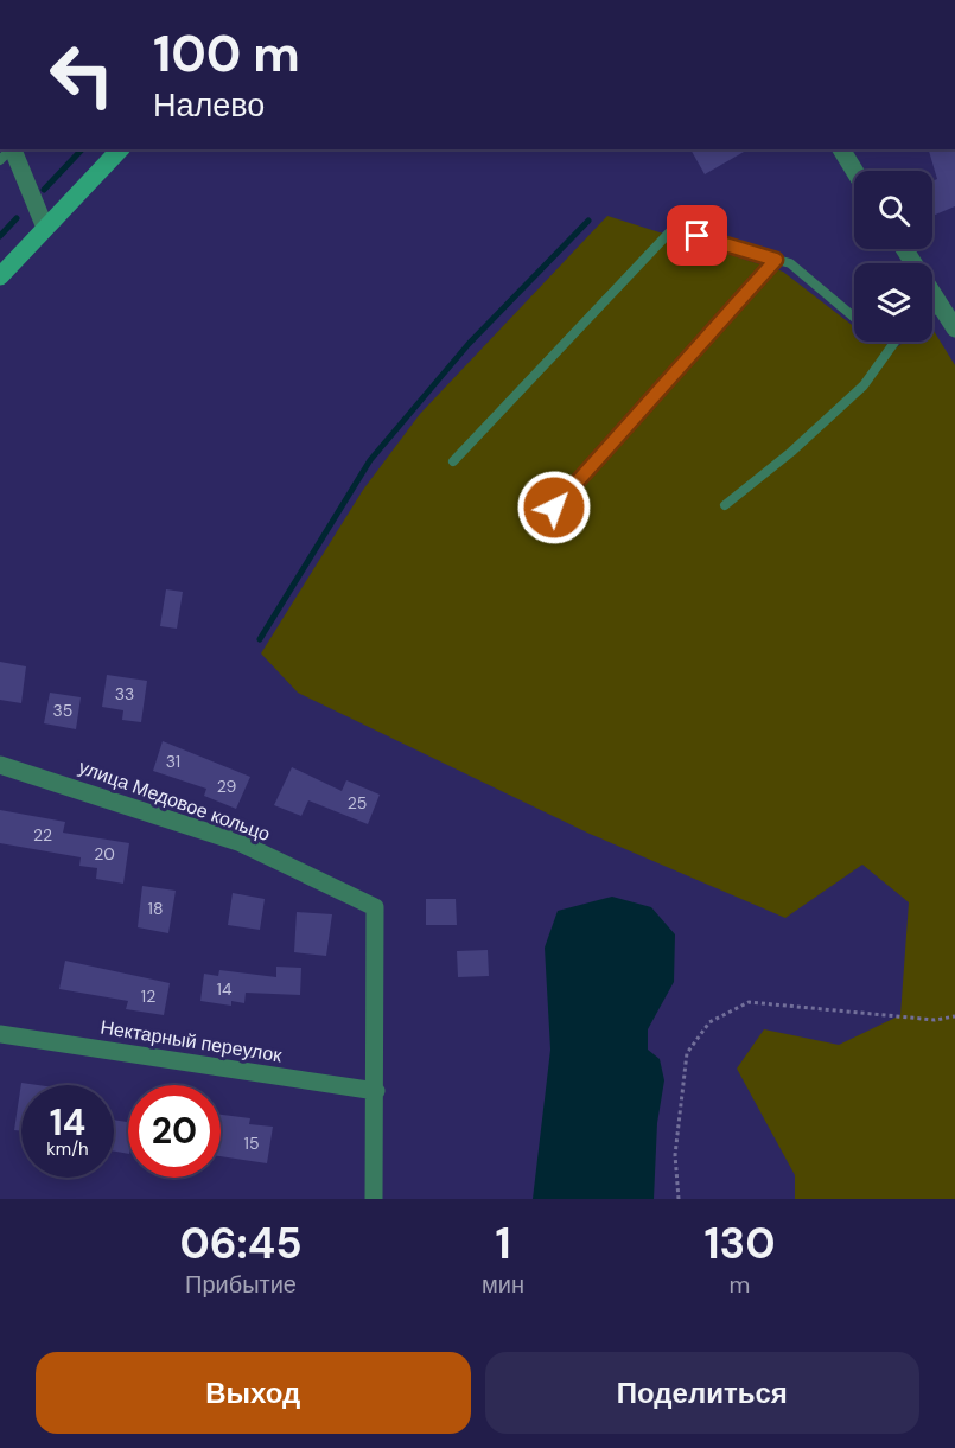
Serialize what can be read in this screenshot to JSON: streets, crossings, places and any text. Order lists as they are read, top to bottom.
{
  "streets": {
    "street": ["улица Медовое кольцо", "Нектарный переулок"]
  },
  "crossings": [
    ["улица Медовое кольцо", "Нектарный переулок"]
  ],
  "house_numbers": [
    "33",
    "35",
    "31",
    "29",
    "25",
    "22",
    "20",
    "18",
    "14",
    "12",
    "15"
  ],
  "page": {
    "turn": ["100 m", "Налево"],
    "speed": "14 km/h",
    "limit": "20",
    "eta": [
      "06:45",
      "Прибытие",
      "1",
      "мин",
      "130",
      "m"
    ],
    "buttons": ["Выход", "Поделиться"]
  }
}
